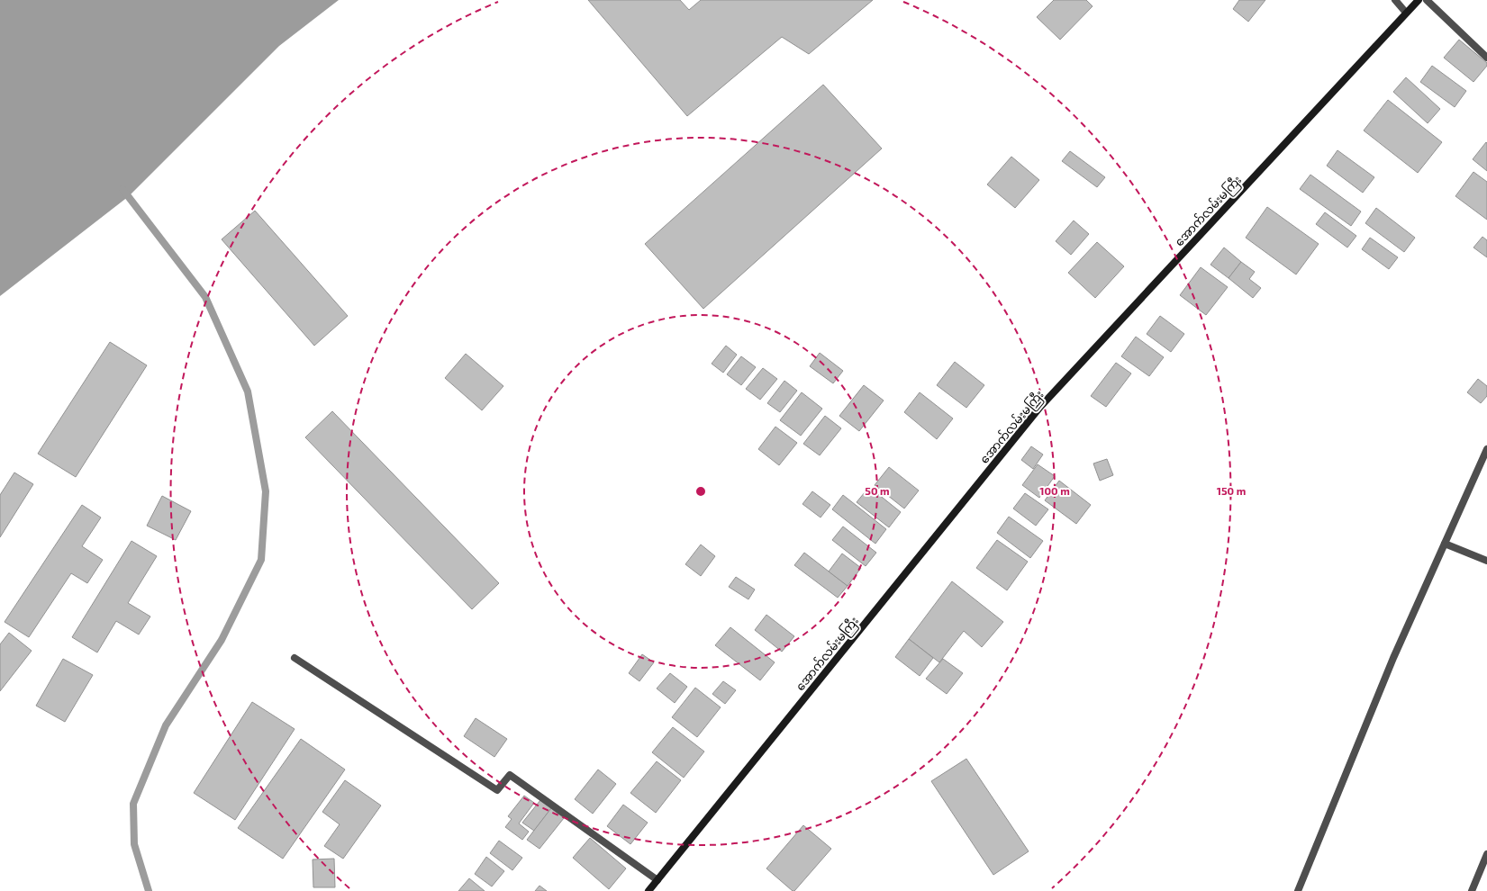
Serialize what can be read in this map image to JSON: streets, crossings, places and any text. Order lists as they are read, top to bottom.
{
  "streets": {
    "main road": ["အောက်လမ်းမကြီး"]
  },
  "rings": ["50 m", "100 m", "150 m"]
}
